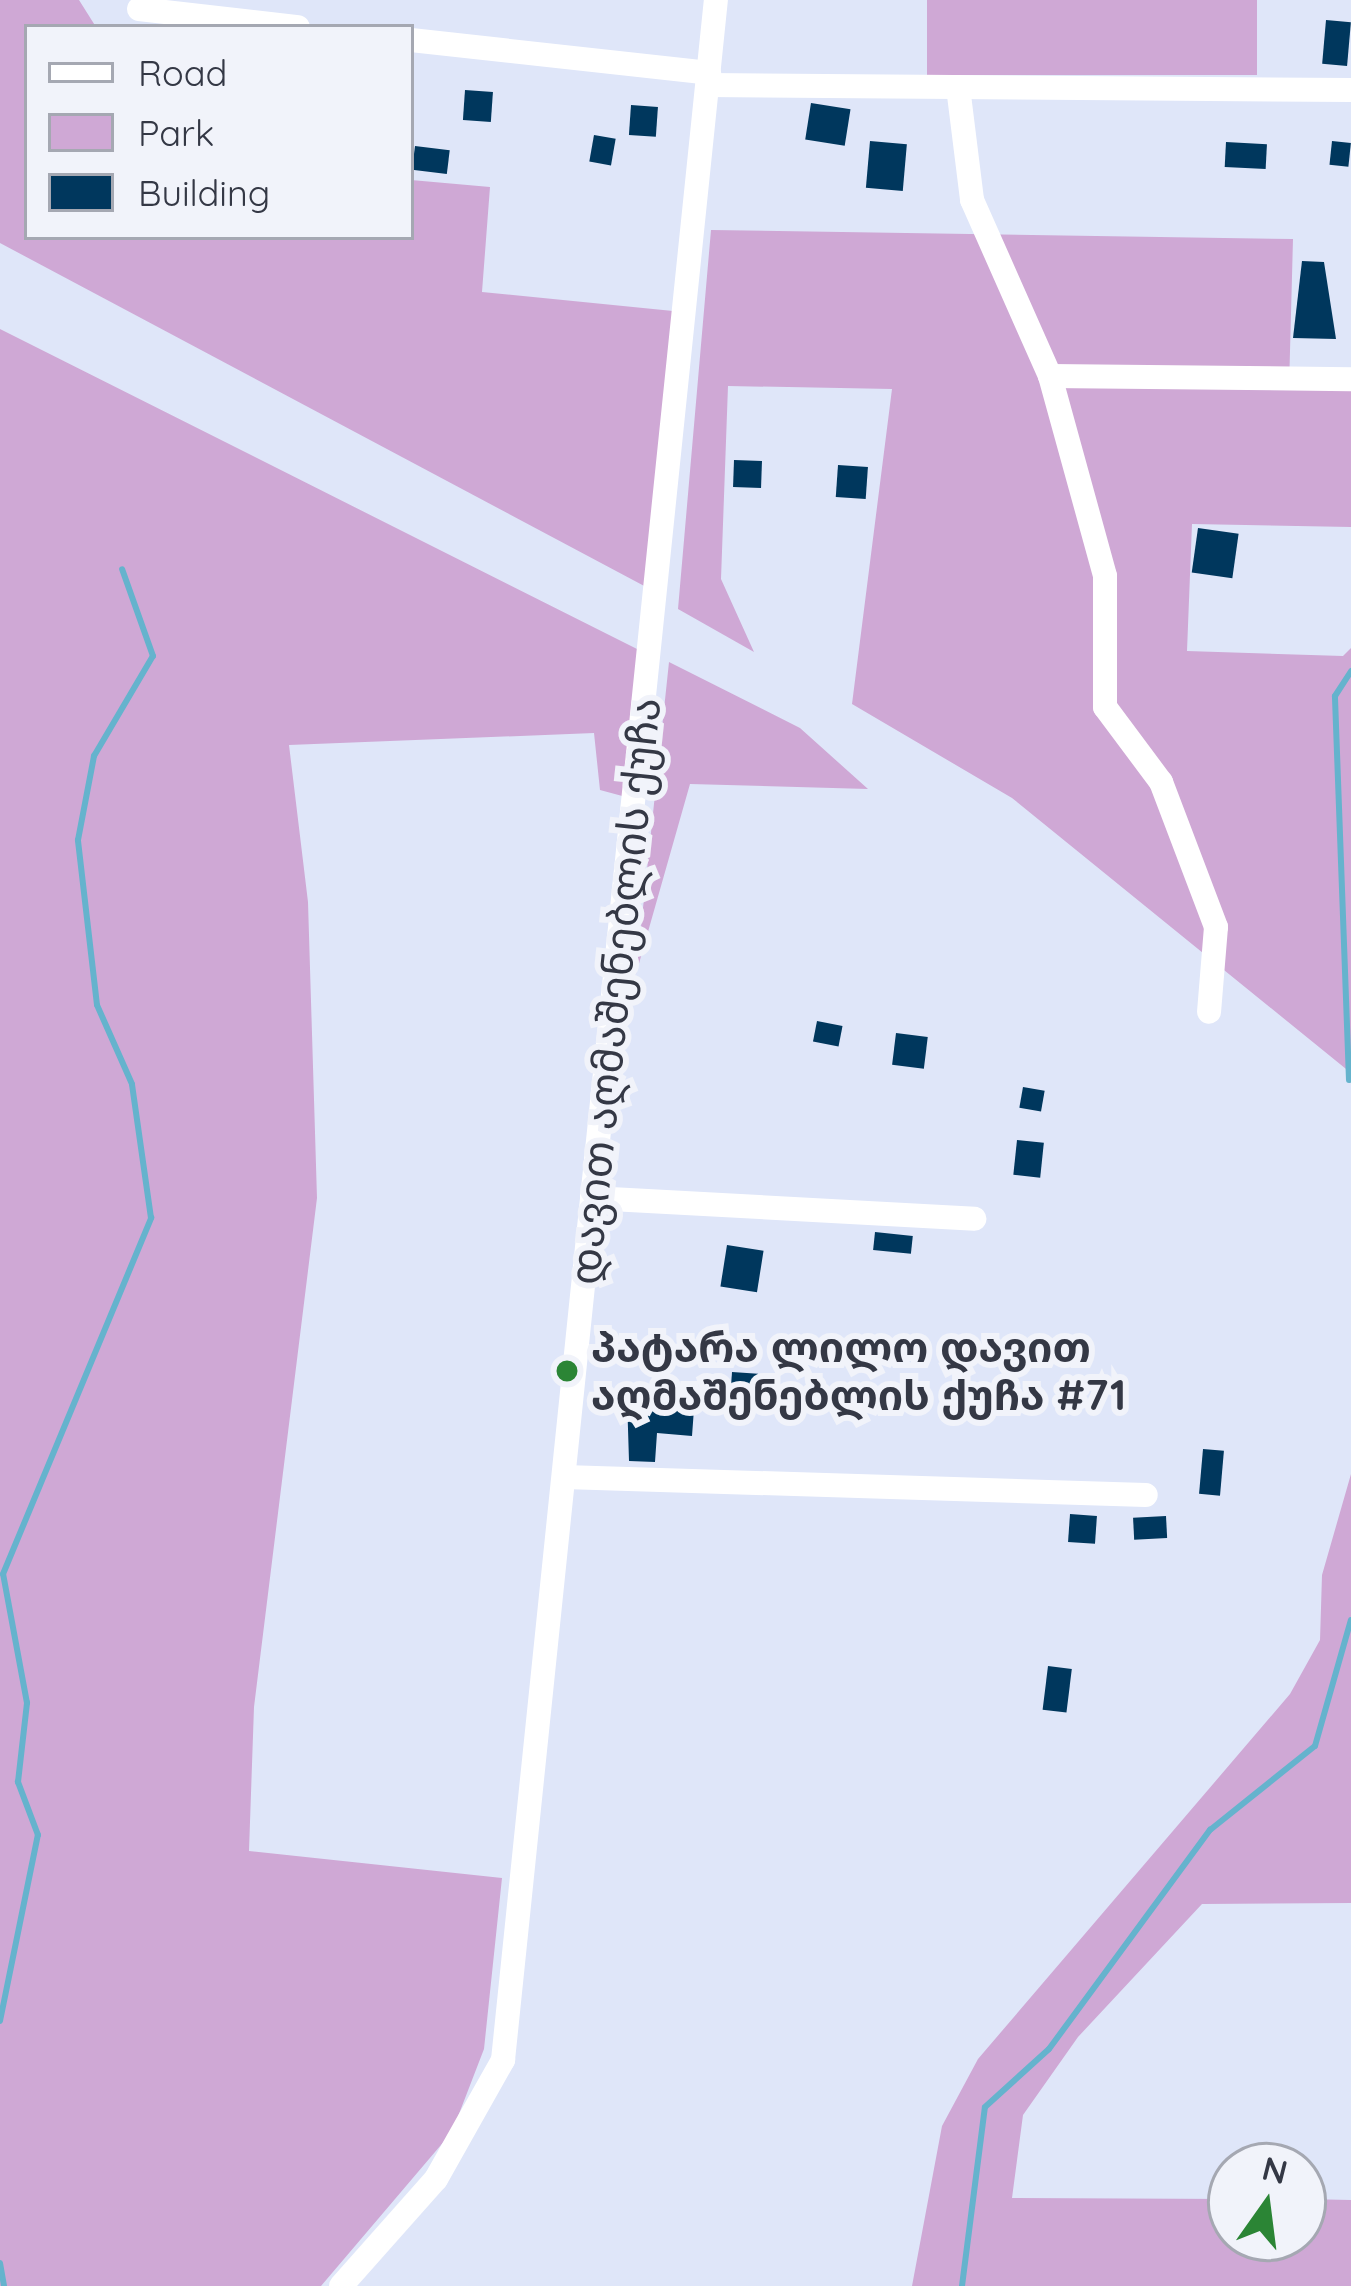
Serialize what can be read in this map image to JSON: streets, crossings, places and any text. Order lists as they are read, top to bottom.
{
  "streets": {
    "street": ["დავით აღმაშენებლის ქუჩა"]
  },
  "places": ["პატარა ლილო დავით აღმაშენებლის ქუჩა #71"],
  "legend": ["Road", "Park", "Building"],
  "north": "top"
}
